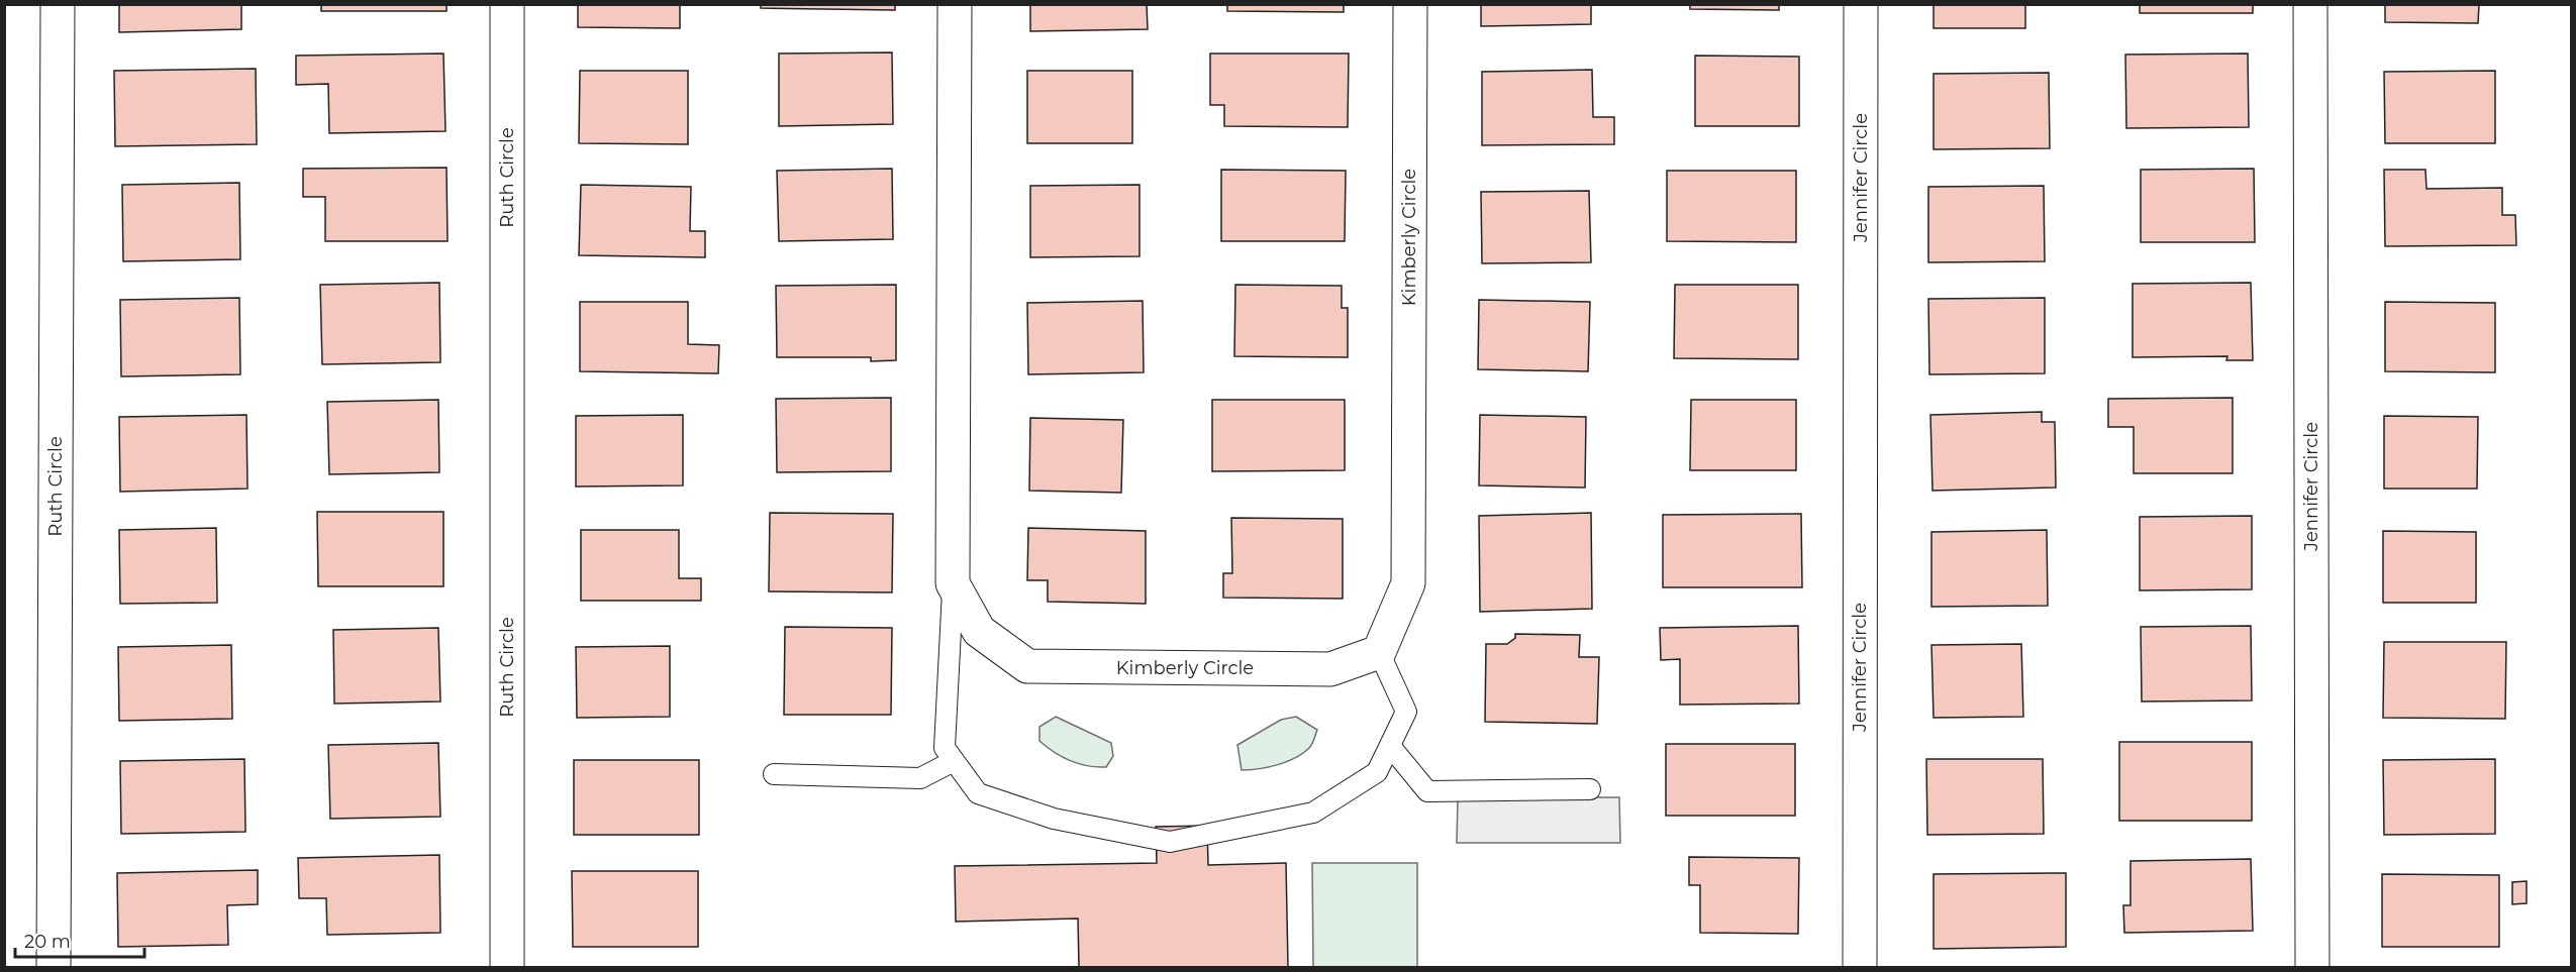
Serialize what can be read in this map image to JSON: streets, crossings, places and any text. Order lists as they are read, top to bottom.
{
  "streets": {
    "street": ["Ruth Circle", "Jennifer Circle", "Kimberly Circle"]
  },
  "scale_bar": "20 m"
}
